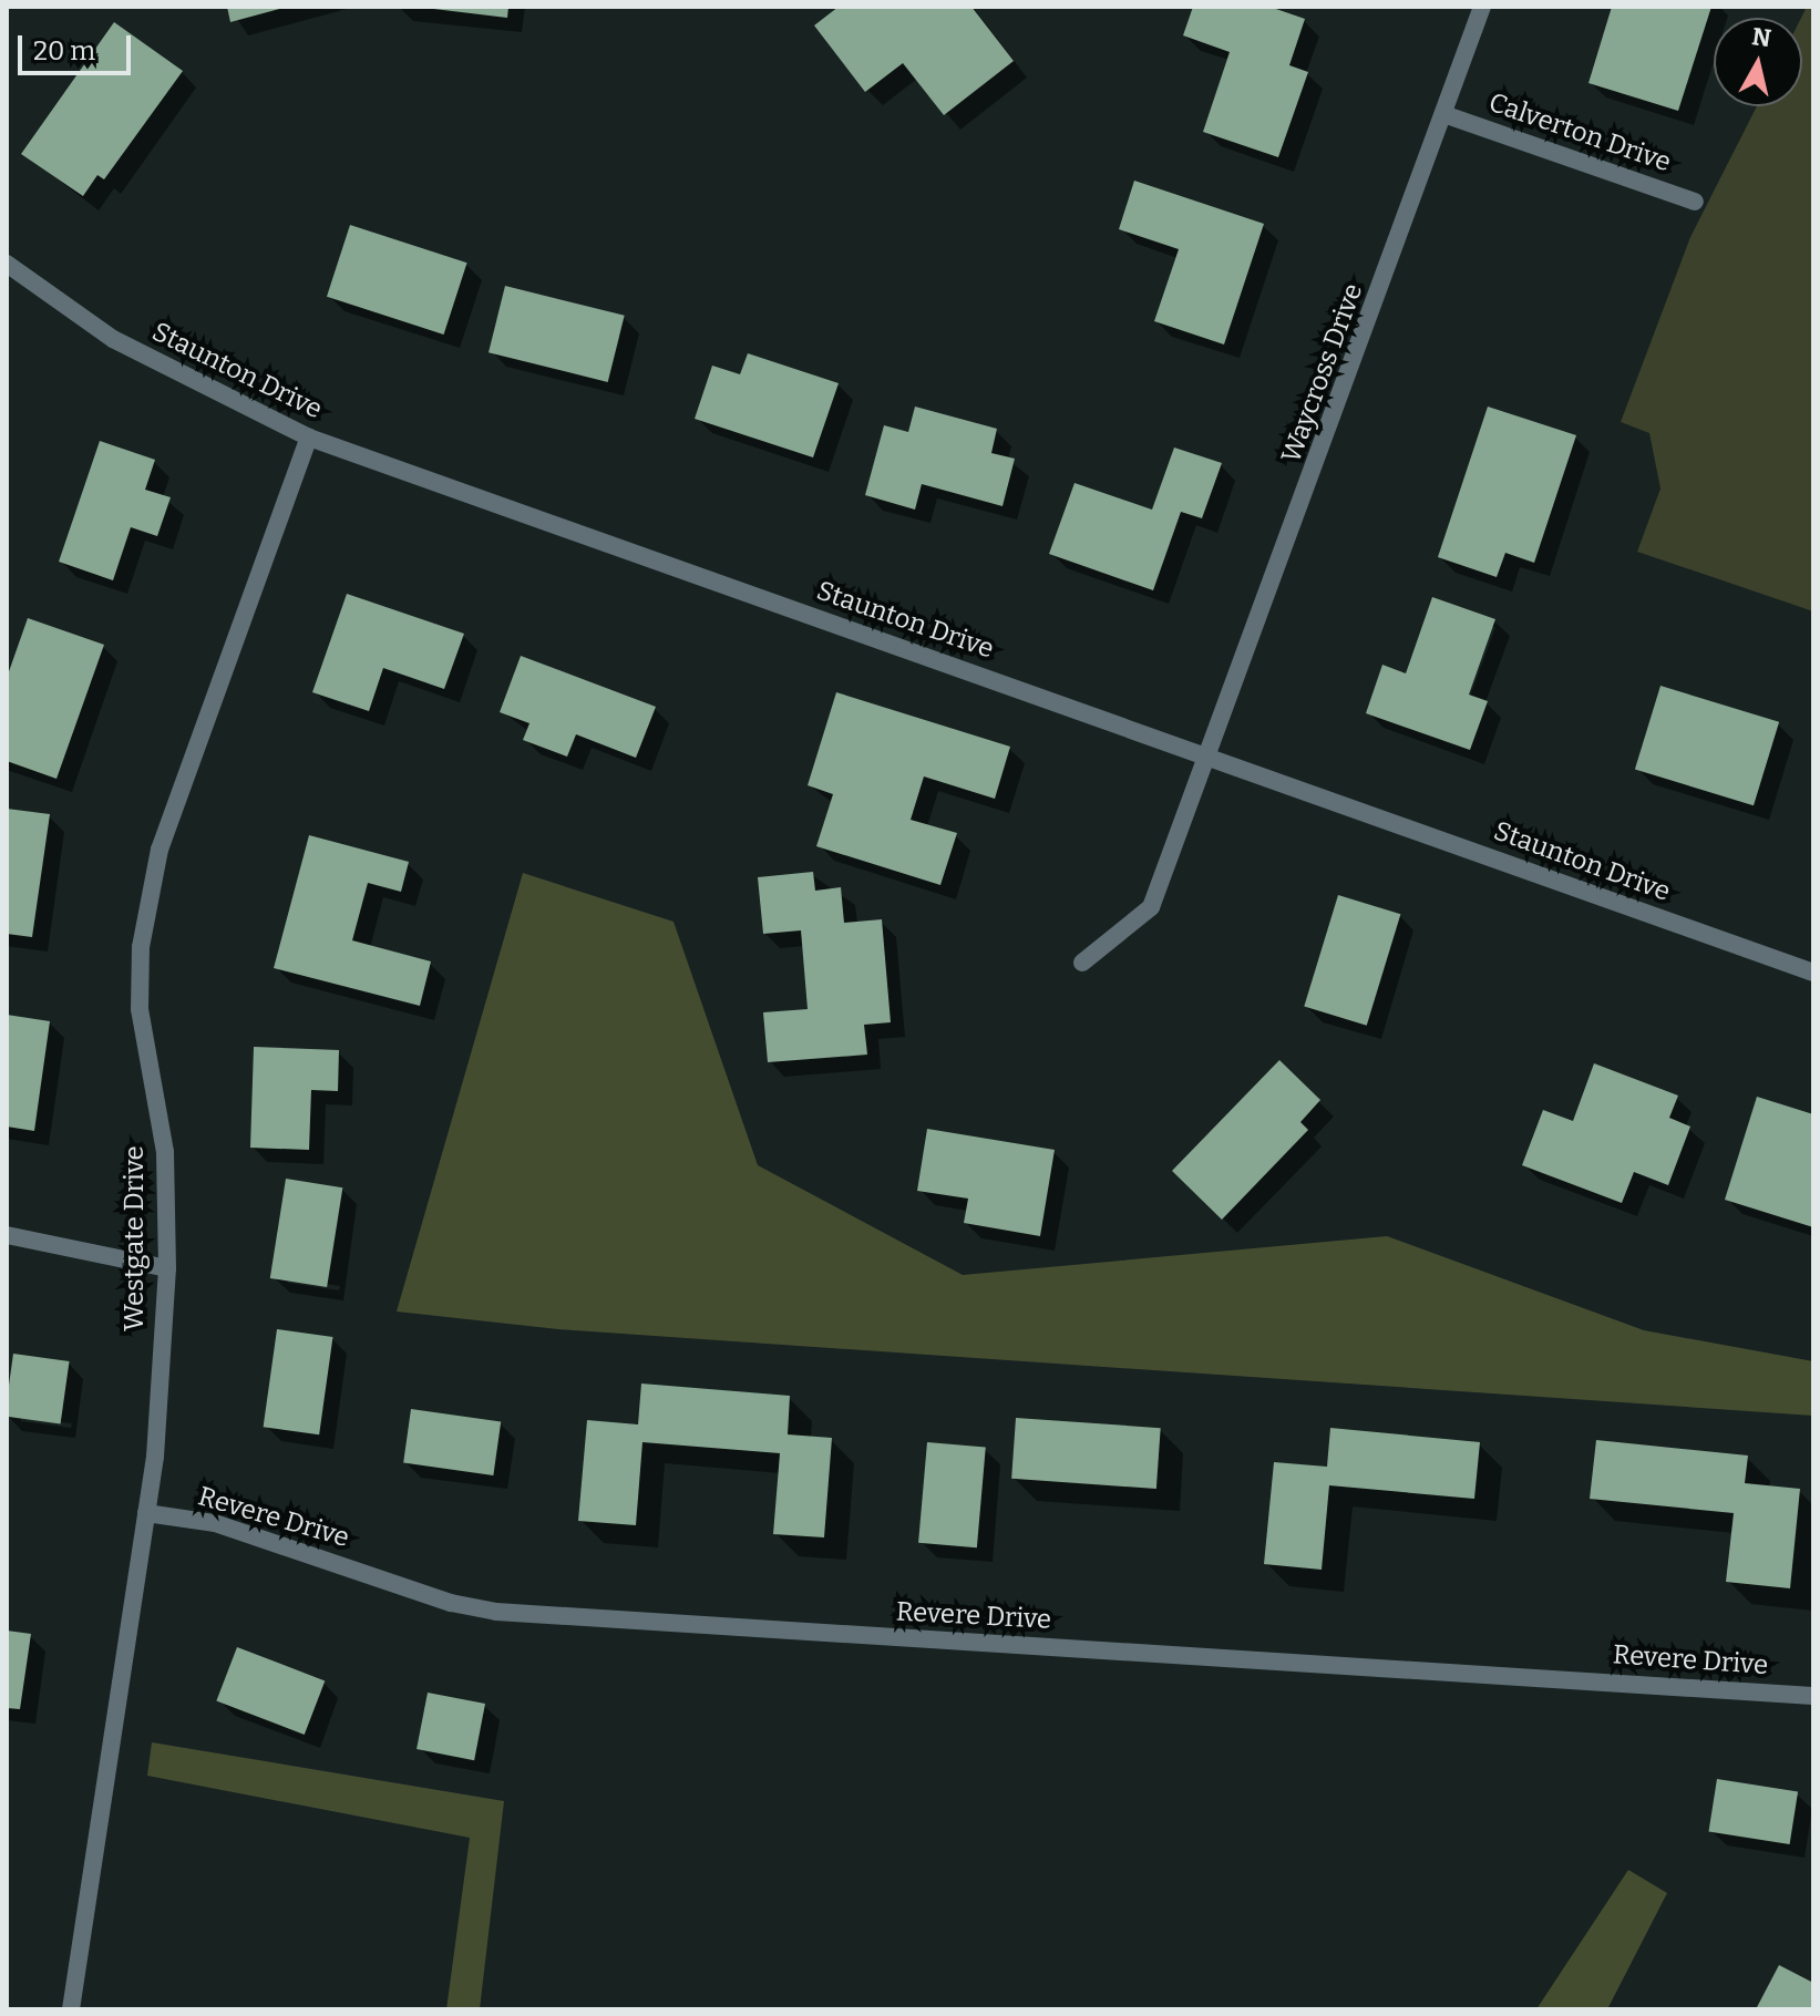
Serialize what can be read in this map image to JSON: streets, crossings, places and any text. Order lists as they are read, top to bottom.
{
  "streets": {
    "street": [
      "Calverton Drive",
      "Staunton Drive",
      "Waycross Drive",
      "Westgate Drive",
      "Revere Drive"
    ]
  },
  "crossings": [
    ["Calverton Drive", "Waycross Drive"],
    ["Staunton Drive", "Waycross Drive"],
    ["Staunton Drive", "Westgate Drive"],
    ["Westgate Drive", "Revere Drive"]
  ],
  "scale_bar": "20 m",
  "north": "top"
}
